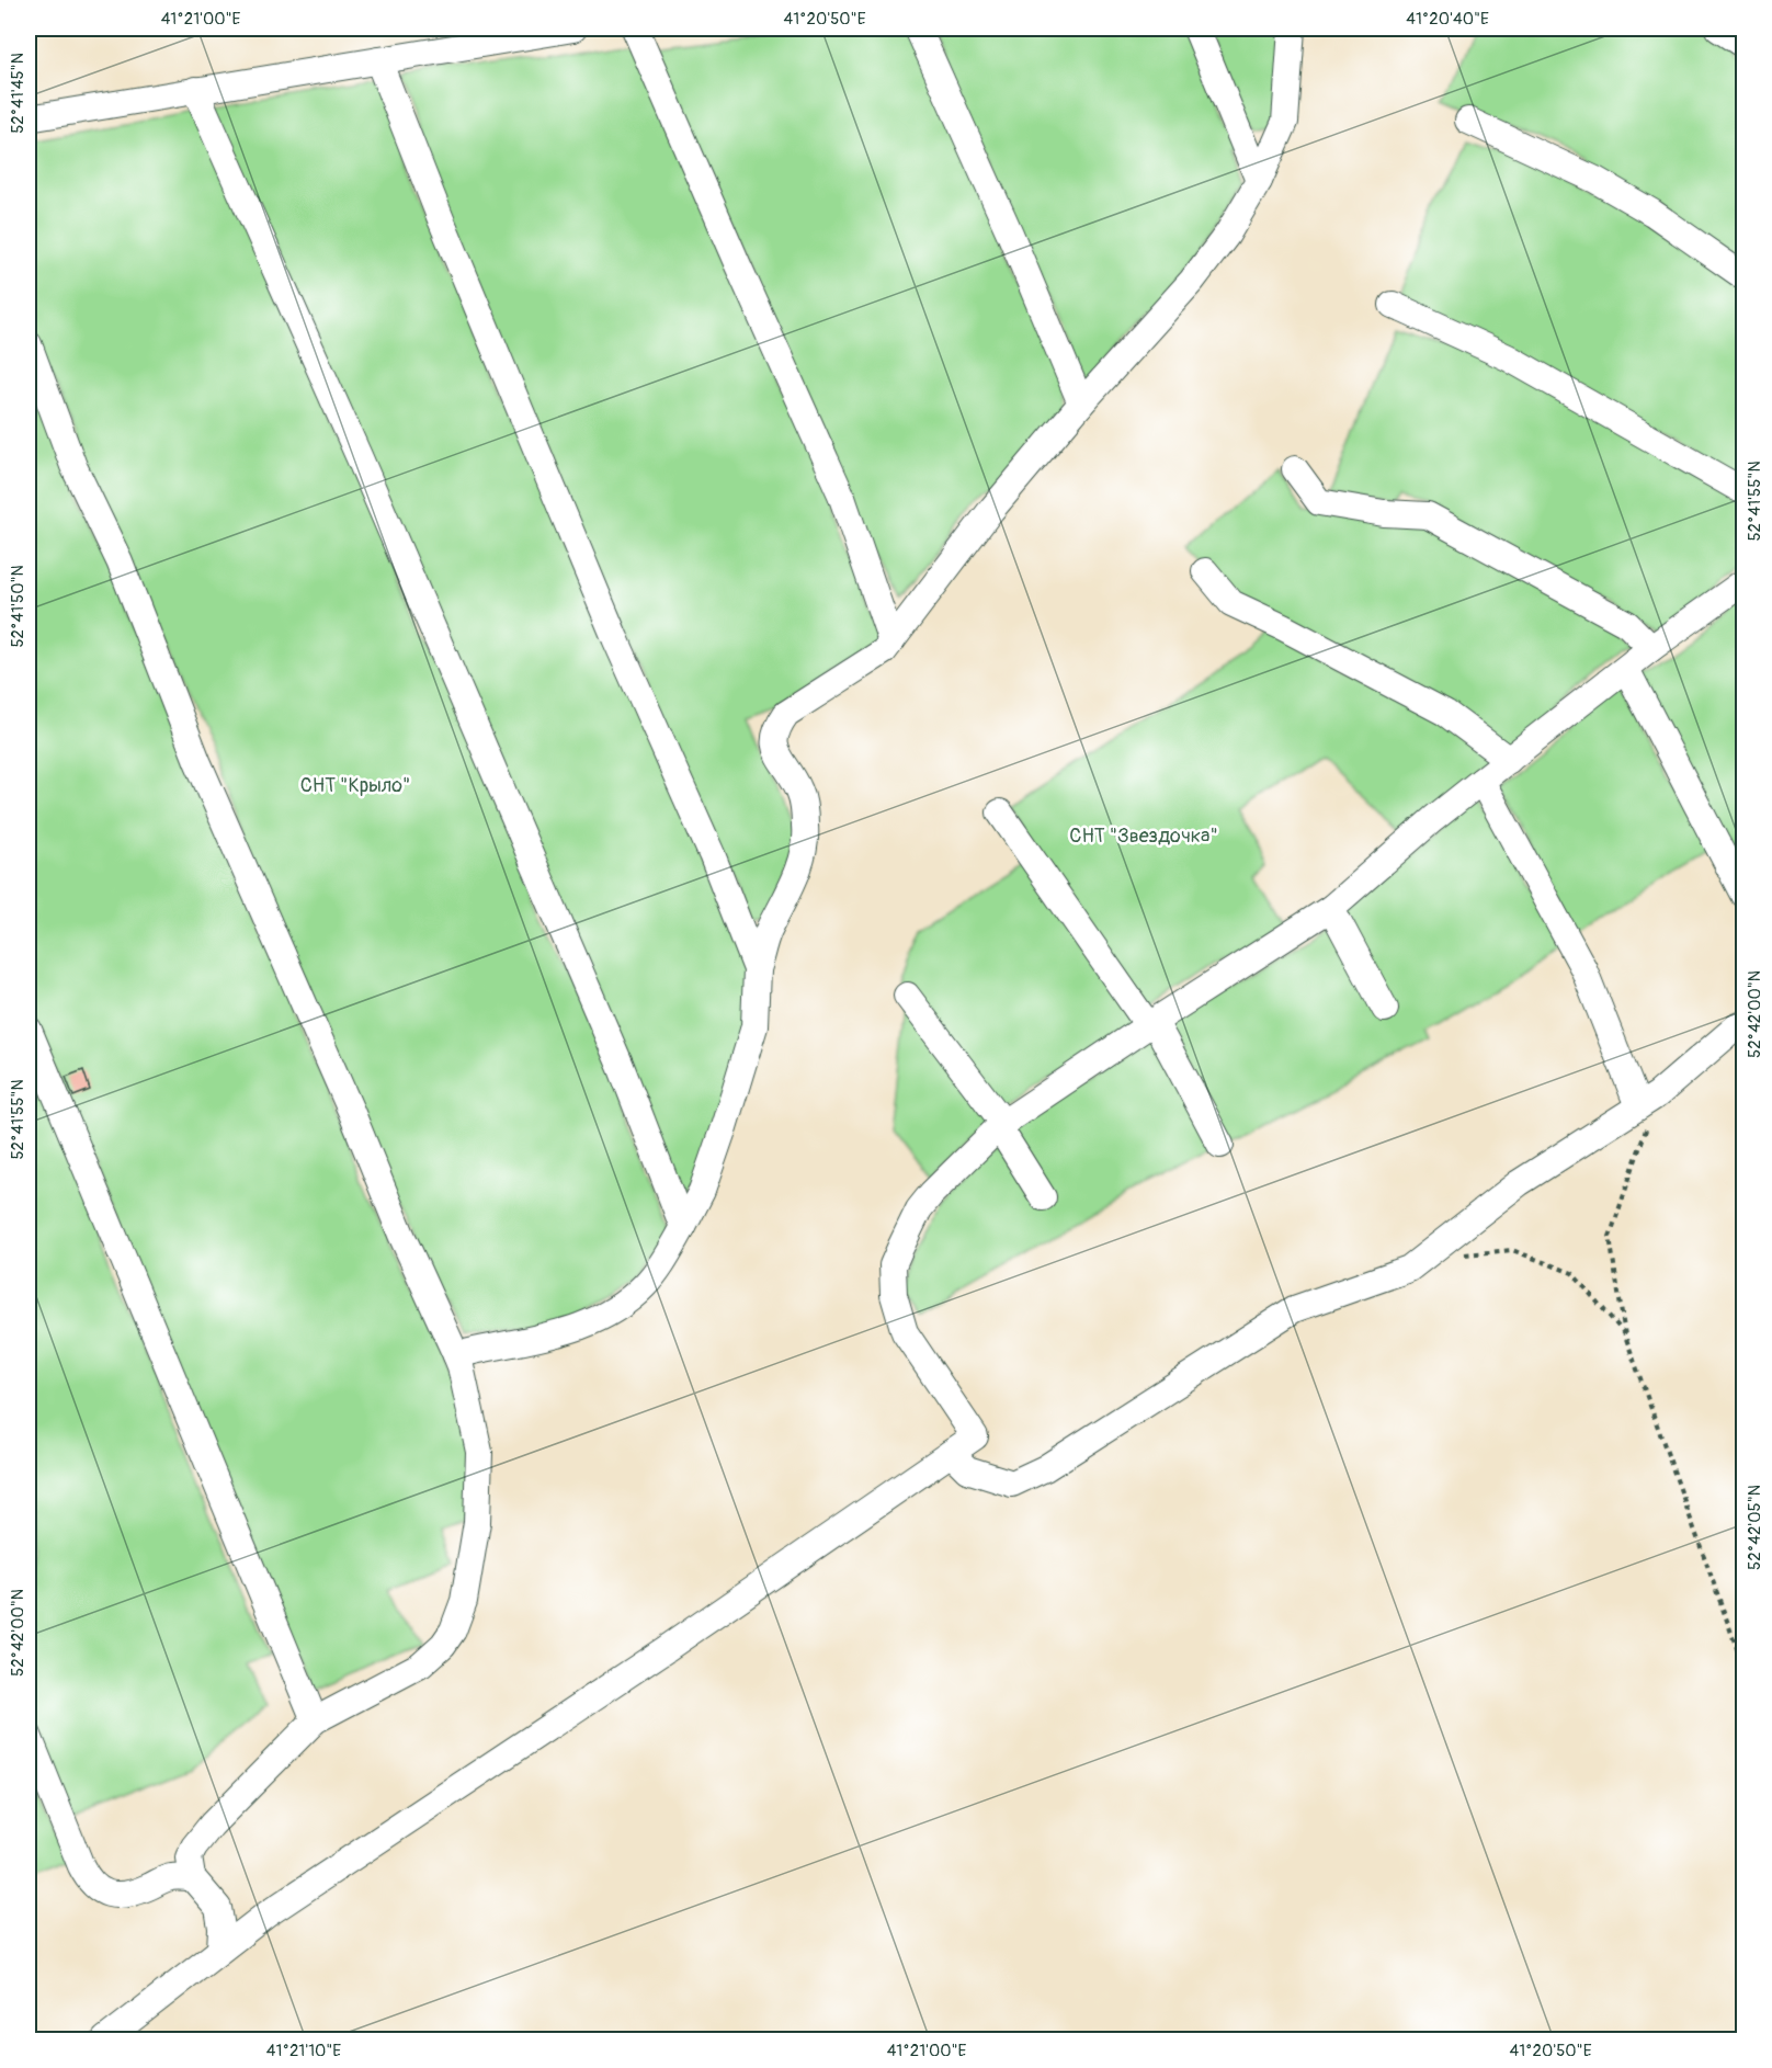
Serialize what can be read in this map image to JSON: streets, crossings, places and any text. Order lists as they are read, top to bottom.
{
  "parks": ["СНТ \"Крыло\"", "СНТ \"Звездочка\""],
  "coordinates": [
    "41°21'00\"E",
    "41°20'50\"E",
    "41°20'40\"E",
    "52°41'45\"N",
    "52°41'55\"N",
    "52°41'50\"N",
    "52°42'00\"N",
    "52°42'05\"N",
    "41°21'10\"E"
  ]
}
